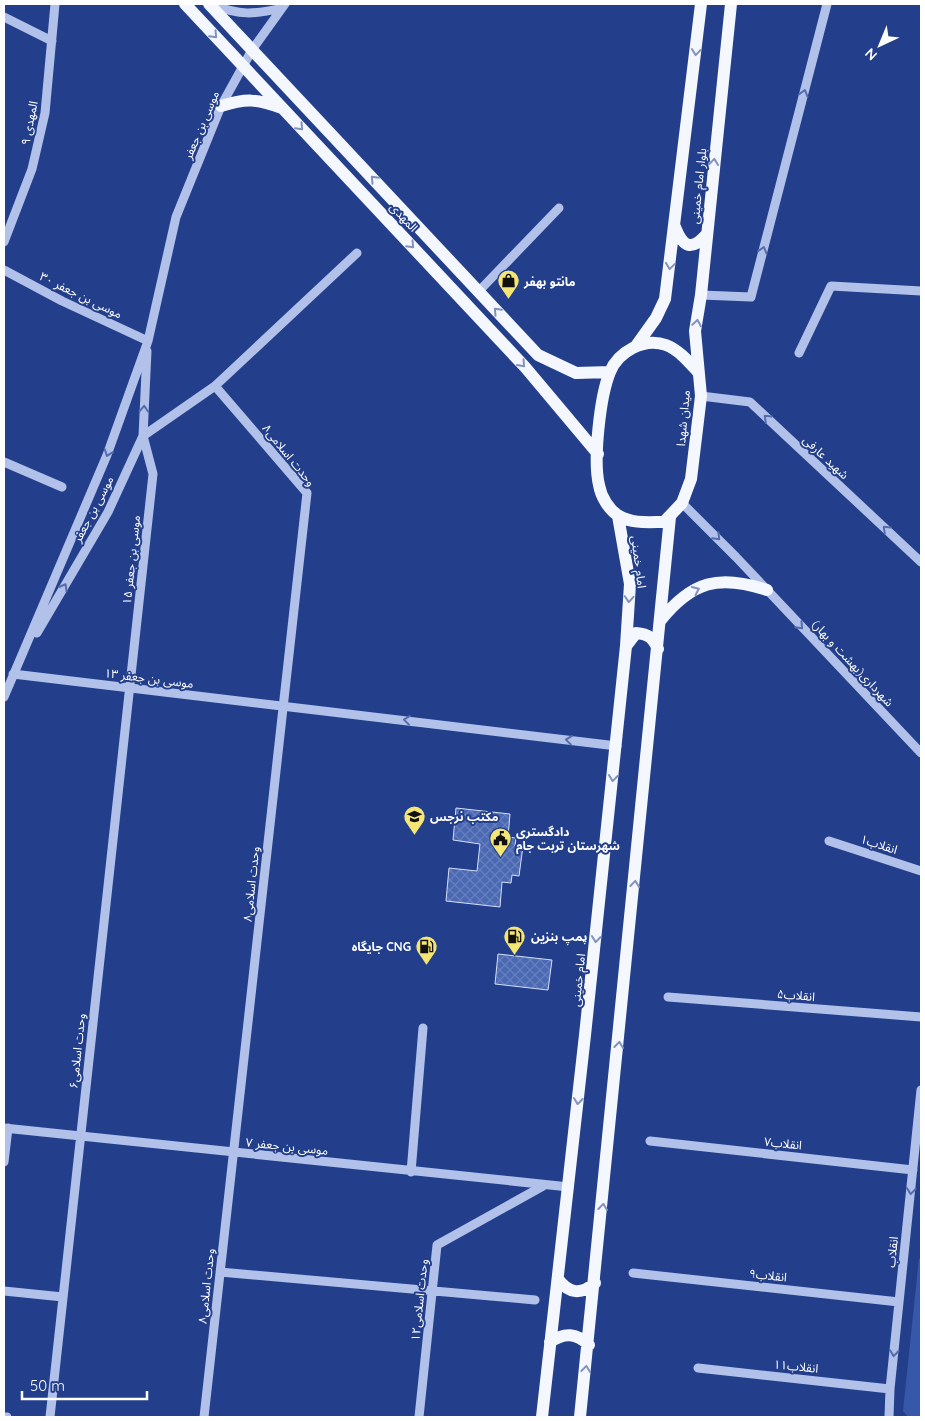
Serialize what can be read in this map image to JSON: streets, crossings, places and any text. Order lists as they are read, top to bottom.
{
  "streets": {
    "main road": [
      "بلوار امام خمینی",
      "المهدی",
      "میدان شهدا",
      "امام خمینی"
    ],
    "street": [
      "المهدی ۹",
      "موسی بن جعفر",
      "موسی بن جعفر ۳۰",
      "وحدت اسلامی۸",
      "شهید عارفی",
      "موسی بن جعفر ۱۵",
      "شهرداری(بهشت و بهار)",
      "موسی بن جعفر ۱۳",
      "انقلاب۱",
      "انقلاب۵",
      "وحدت اسلامی۶",
      "انقلاب۷",
      "موسی بن جعفر ۷",
      "انقلاب",
      "انقلاب۹",
      "وحدت اسلامی۱۲",
      "انقلاب۱۱"
    ]
  },
  "crossings": [
    ["موسی بن جعفر", "المهدی"],
    ["موسی بن جعفر", "موسی بن جعفر ۳۰"],
    ["موسی بن جعفر", "موسی بن جعفر ۱۵"],
    ["موسی بن جعفر", "موسی بن جعفر ۱۳"],
    ["بلوار امام خمینی", "المهدی"],
    ["بلوار امام خمینی", "میدان شهدا"],
    ["بلوار امام خمینی", "شهید عارفی"],
    ["بلوار امام خمینی", "امام خمینی"],
    ["بلوار امام خمینی", "شهرداری(بهشت و بهار)"],
    ["المهدی", "میدان شهدا"],
    ["المهدی", "شهید عارفی"],
    ["المهدی", "امام خمینی"],
    ["المهدی", "شهرداری(بهشت و بهار)"],
    ["میدان شهدا", "شهید عارفی"],
    ["میدان شهدا", "امام خمینی"],
    ["میدان شهدا", "شهرداری(بهشت و بهار)"],
    ["وحدت اسلامی۸", "موسی بن جعفر ۱۳"],
    ["وحدت اسلامی۸", "موسی بن جعفر ۷"],
    ["شهید عارفی", "امام خمینی"],
    ["شهید عارفی", "شهرداری(بهشت و بهار)"],
    ["موسی بن جعفر ۱۵", "موسی بن جعفر ۱۳"],
    ["موسی بن جعفر ۱۵", "وحدت اسلامی۶"],
    ["امام خمینی", "شهرداری(بهشت و بهار)"],
    ["امام خمینی", "موسی بن جعفر ۱۳"],
    ["امام خمینی", "موسی بن جعفر ۷"],
    ["موسی بن جعفر ۱۳", "وحدت اسلامی۶"],
    ["وحدت اسلامی۶", "موسی بن جعفر ۷"],
    ["انقلاب۷", "انقلاب"],
    ["موسی بن جعفر ۷", "وحدت اسلامی۱۲"],
    ["انقلاب", "انقلاب۹"],
    ["انقلاب", "انقلاب۱۱"]
  ],
  "one_way": [
    "شهید عارفی",
    "شهرداری(بهشت و بهار)",
    "موسی بن جعفر ۱۳",
    "انقلاب"
  ],
  "places": {
    "shop": ["مانتو بهفر"],
    "school or university": ["مكتب نرجس"],
    "public building": ["دادگستری شهرستان تربت جام"],
    "fuel station": ["پمپ بنزین", "جایگاه CNG"]
  },
  "scale_bar": "50 m",
  "north": "bottom left"
}
